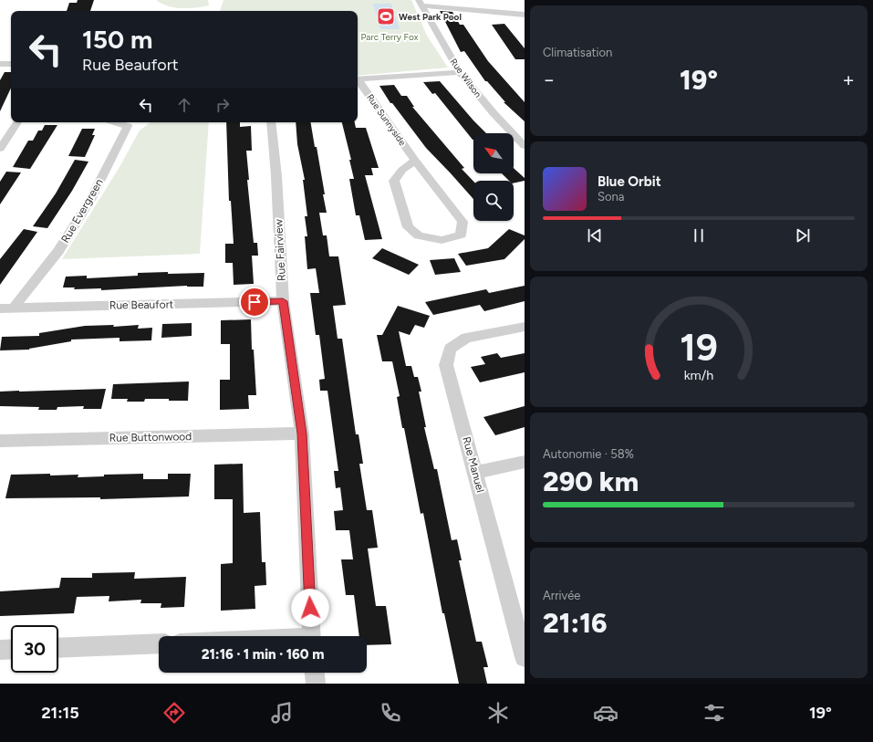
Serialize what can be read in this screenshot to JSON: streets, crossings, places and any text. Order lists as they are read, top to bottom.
{
  "streets": {
    "street": [
      "Rue Wilson",
      "Rue Sunnyside",
      "Rue Evergreen",
      "Rue Fairview",
      "Rue Beaufort",
      "Rue Buttonwood",
      "Rue Manuel"
    ]
  },
  "crossings": [
    ["Rue Evergreen", "Rue Beaufort"],
    ["Rue Fairview", "Rue Beaufort"],
    ["Rue Fairview", "Rue Buttonwood"]
  ],
  "parks": ["Parc Terry Fox"],
  "places": {
    "sports": ["West Park Pool"]
  },
  "north": "top left",
  "page": {
    "tile": [
      "Climatisation",
      ["Autonomie · 58%", "290 km"],
      ["Arrivée", "21:16"]
    ],
    "turn": ["150 m", "Rue Beaufort"],
    "heat": ["−", "19°", "+"],
    "song": ["Blue Orbit", "Sona"],
    "limit": "30",
    "trip": "21:16 · 1 min · 160 m",
    "tabs": ["21:15", "19°"],
    "gauge": ["19", "km/h"]
  }
}
